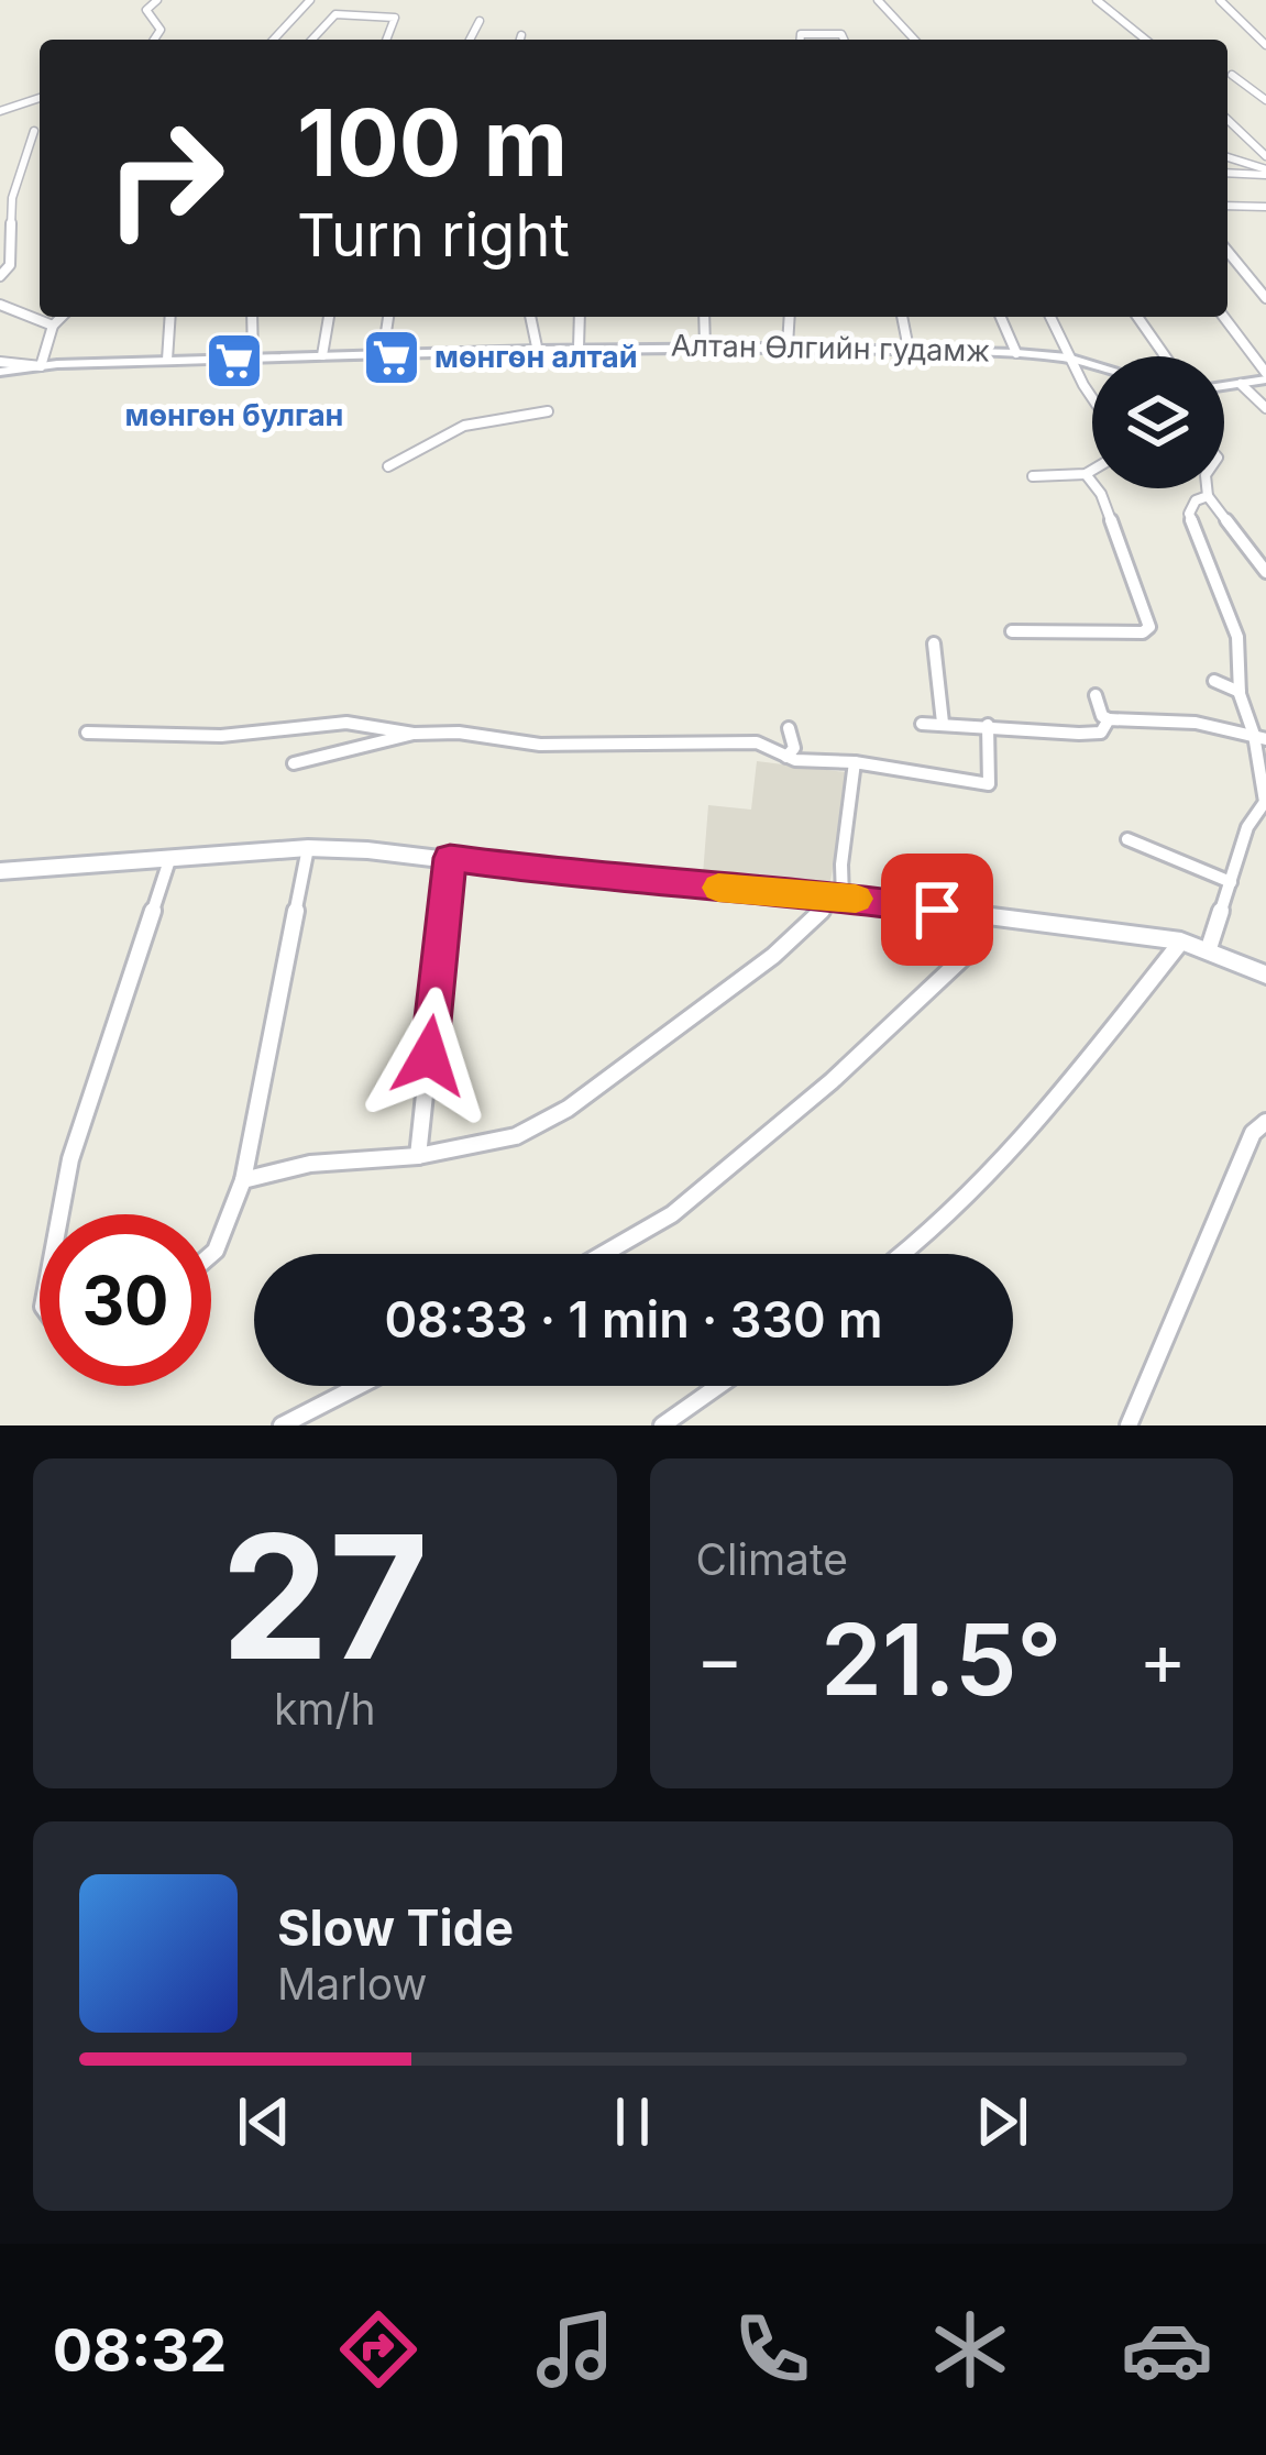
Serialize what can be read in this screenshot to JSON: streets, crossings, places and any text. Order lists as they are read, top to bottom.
{
  "streets": {
    "main road": ["Алтан Өлгийн гудамж"]
  },
  "places": {
    "supermarket": ["мөнгөн алтай", "мөнгөн булган"]
  },
  "page": {
    "turn": ["100 m", "Turn right"],
    "limit": "30",
    "trip": "08:33 · 1 min · 330 m",
    "tile": [
      ["27", "km/h"],
      "Climate"
    ],
    "heat": ["−", "21.5°", "+"],
    "song": ["Slow Tide", "Marlow"],
    "tabs": "08:32"
  }
}
